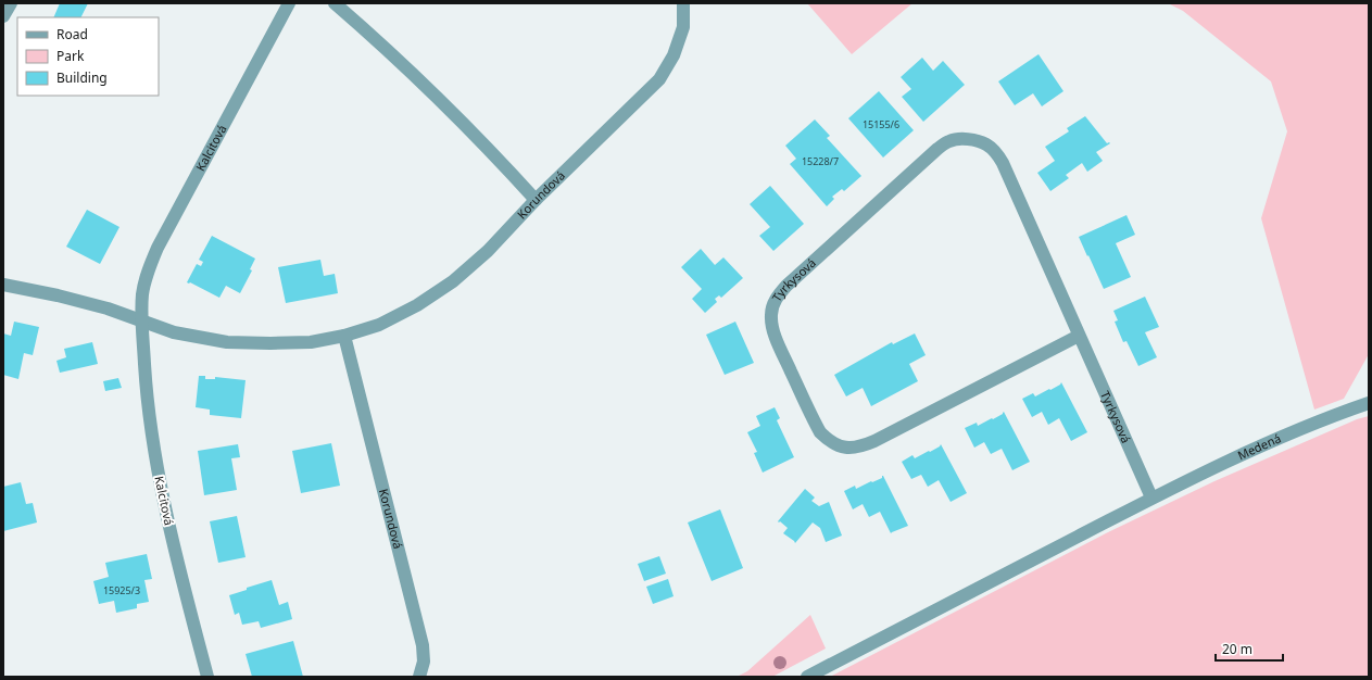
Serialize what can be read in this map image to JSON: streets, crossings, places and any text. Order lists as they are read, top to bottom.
{
  "streets": {
    "street": [
      "Kalcitová",
      "Korundová",
      "Tyrkysová",
      "Medená"
    ]
  },
  "crossings": [
    ["Kalcitová", "Korundová"],
    ["Tyrkysová", "Medená"]
  ],
  "house_numbers": ["15155/6", "15228/7", "15925/3"],
  "legend": ["Road", "Park", "Building"],
  "scale_bar": "20 m"
}
